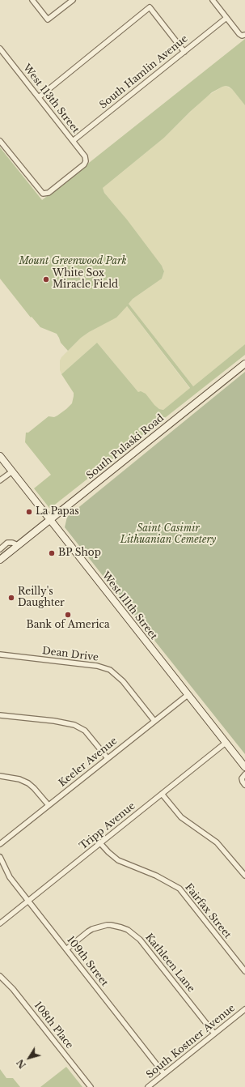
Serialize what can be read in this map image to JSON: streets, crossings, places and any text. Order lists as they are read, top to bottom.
{
  "streets": {
    "main road": ["South Pulaski Road", "West 111th Street"],
    "street": [
      "South Hamlin Avenue",
      "West 113th Street",
      "Dean Drive",
      "Keeler Avenue",
      "Tripp Avenue",
      "Fairfax Street",
      "109th Street",
      "Kathleen Lane",
      "108th Place",
      "South Kostner Avenue"
    ]
  },
  "crossings": [
    ["South Hamlin Avenue", "West 113th Street"],
    ["South Pulaski Road", "West 111th Street"],
    ["West 111th Street", "Keeler Avenue"],
    ["West 111th Street", "Tripp Avenue"],
    ["Dean Drive", "Keeler Avenue"],
    ["Tripp Avenue", "Fairfax Street"],
    ["Tripp Avenue", "109th Street"],
    ["109th Street", "Kathleen Lane"],
    ["109th Street", "South Kostner Avenue"],
    ["Kathleen Lane", "South Kostner Avenue"]
  ],
  "parks": ["Mount Greenwood Park", "Saint Casimir Lithuanian Cemetery"],
  "places": [
    "White Sox Miracle Field",
    "La Papas",
    "BP Shop",
    "Reilly's Daughter",
    "Bank of America"
  ],
  "north": "bottom left"
}
